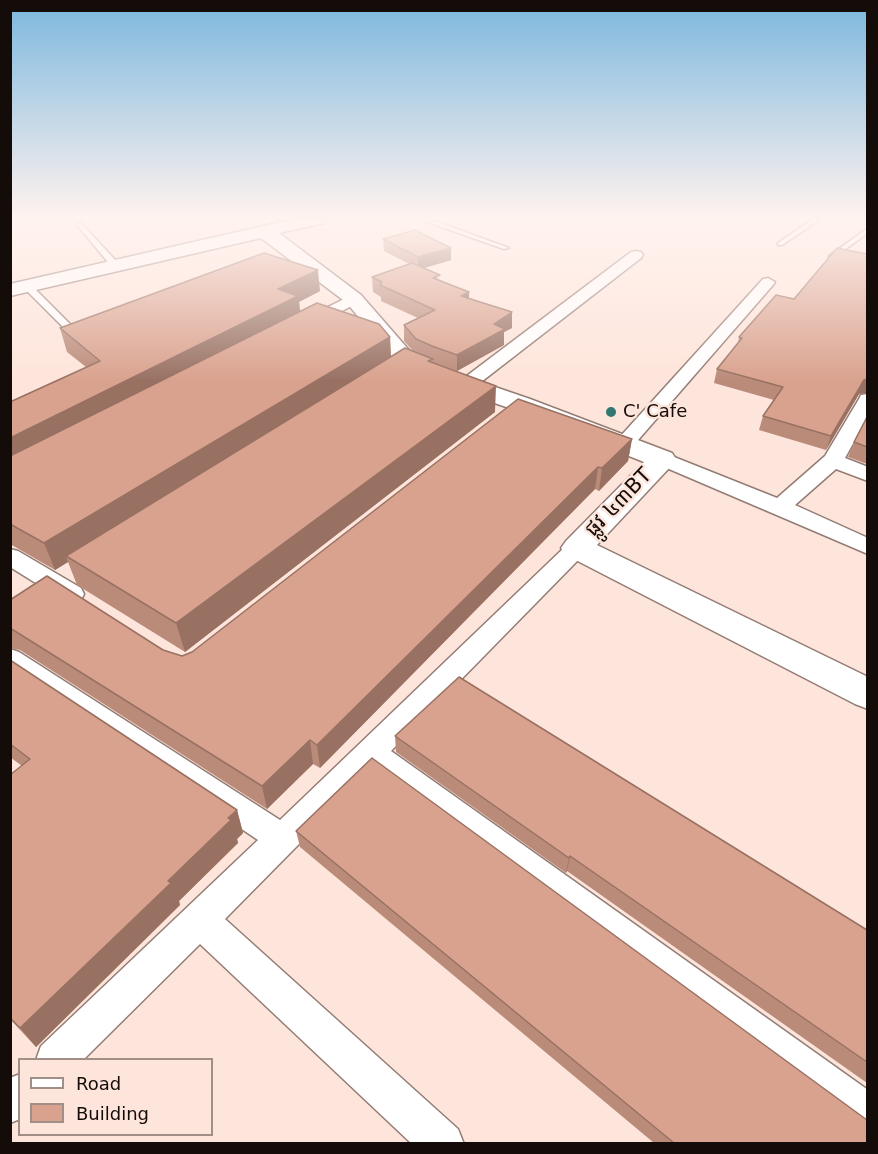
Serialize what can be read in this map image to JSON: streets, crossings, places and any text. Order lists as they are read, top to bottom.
{
  "streets": {
    "street": ["ផ្លូវ ៤៣BT"]
  },
  "places": ["C' Cafe"],
  "legend": ["Road", "Building"]
}
